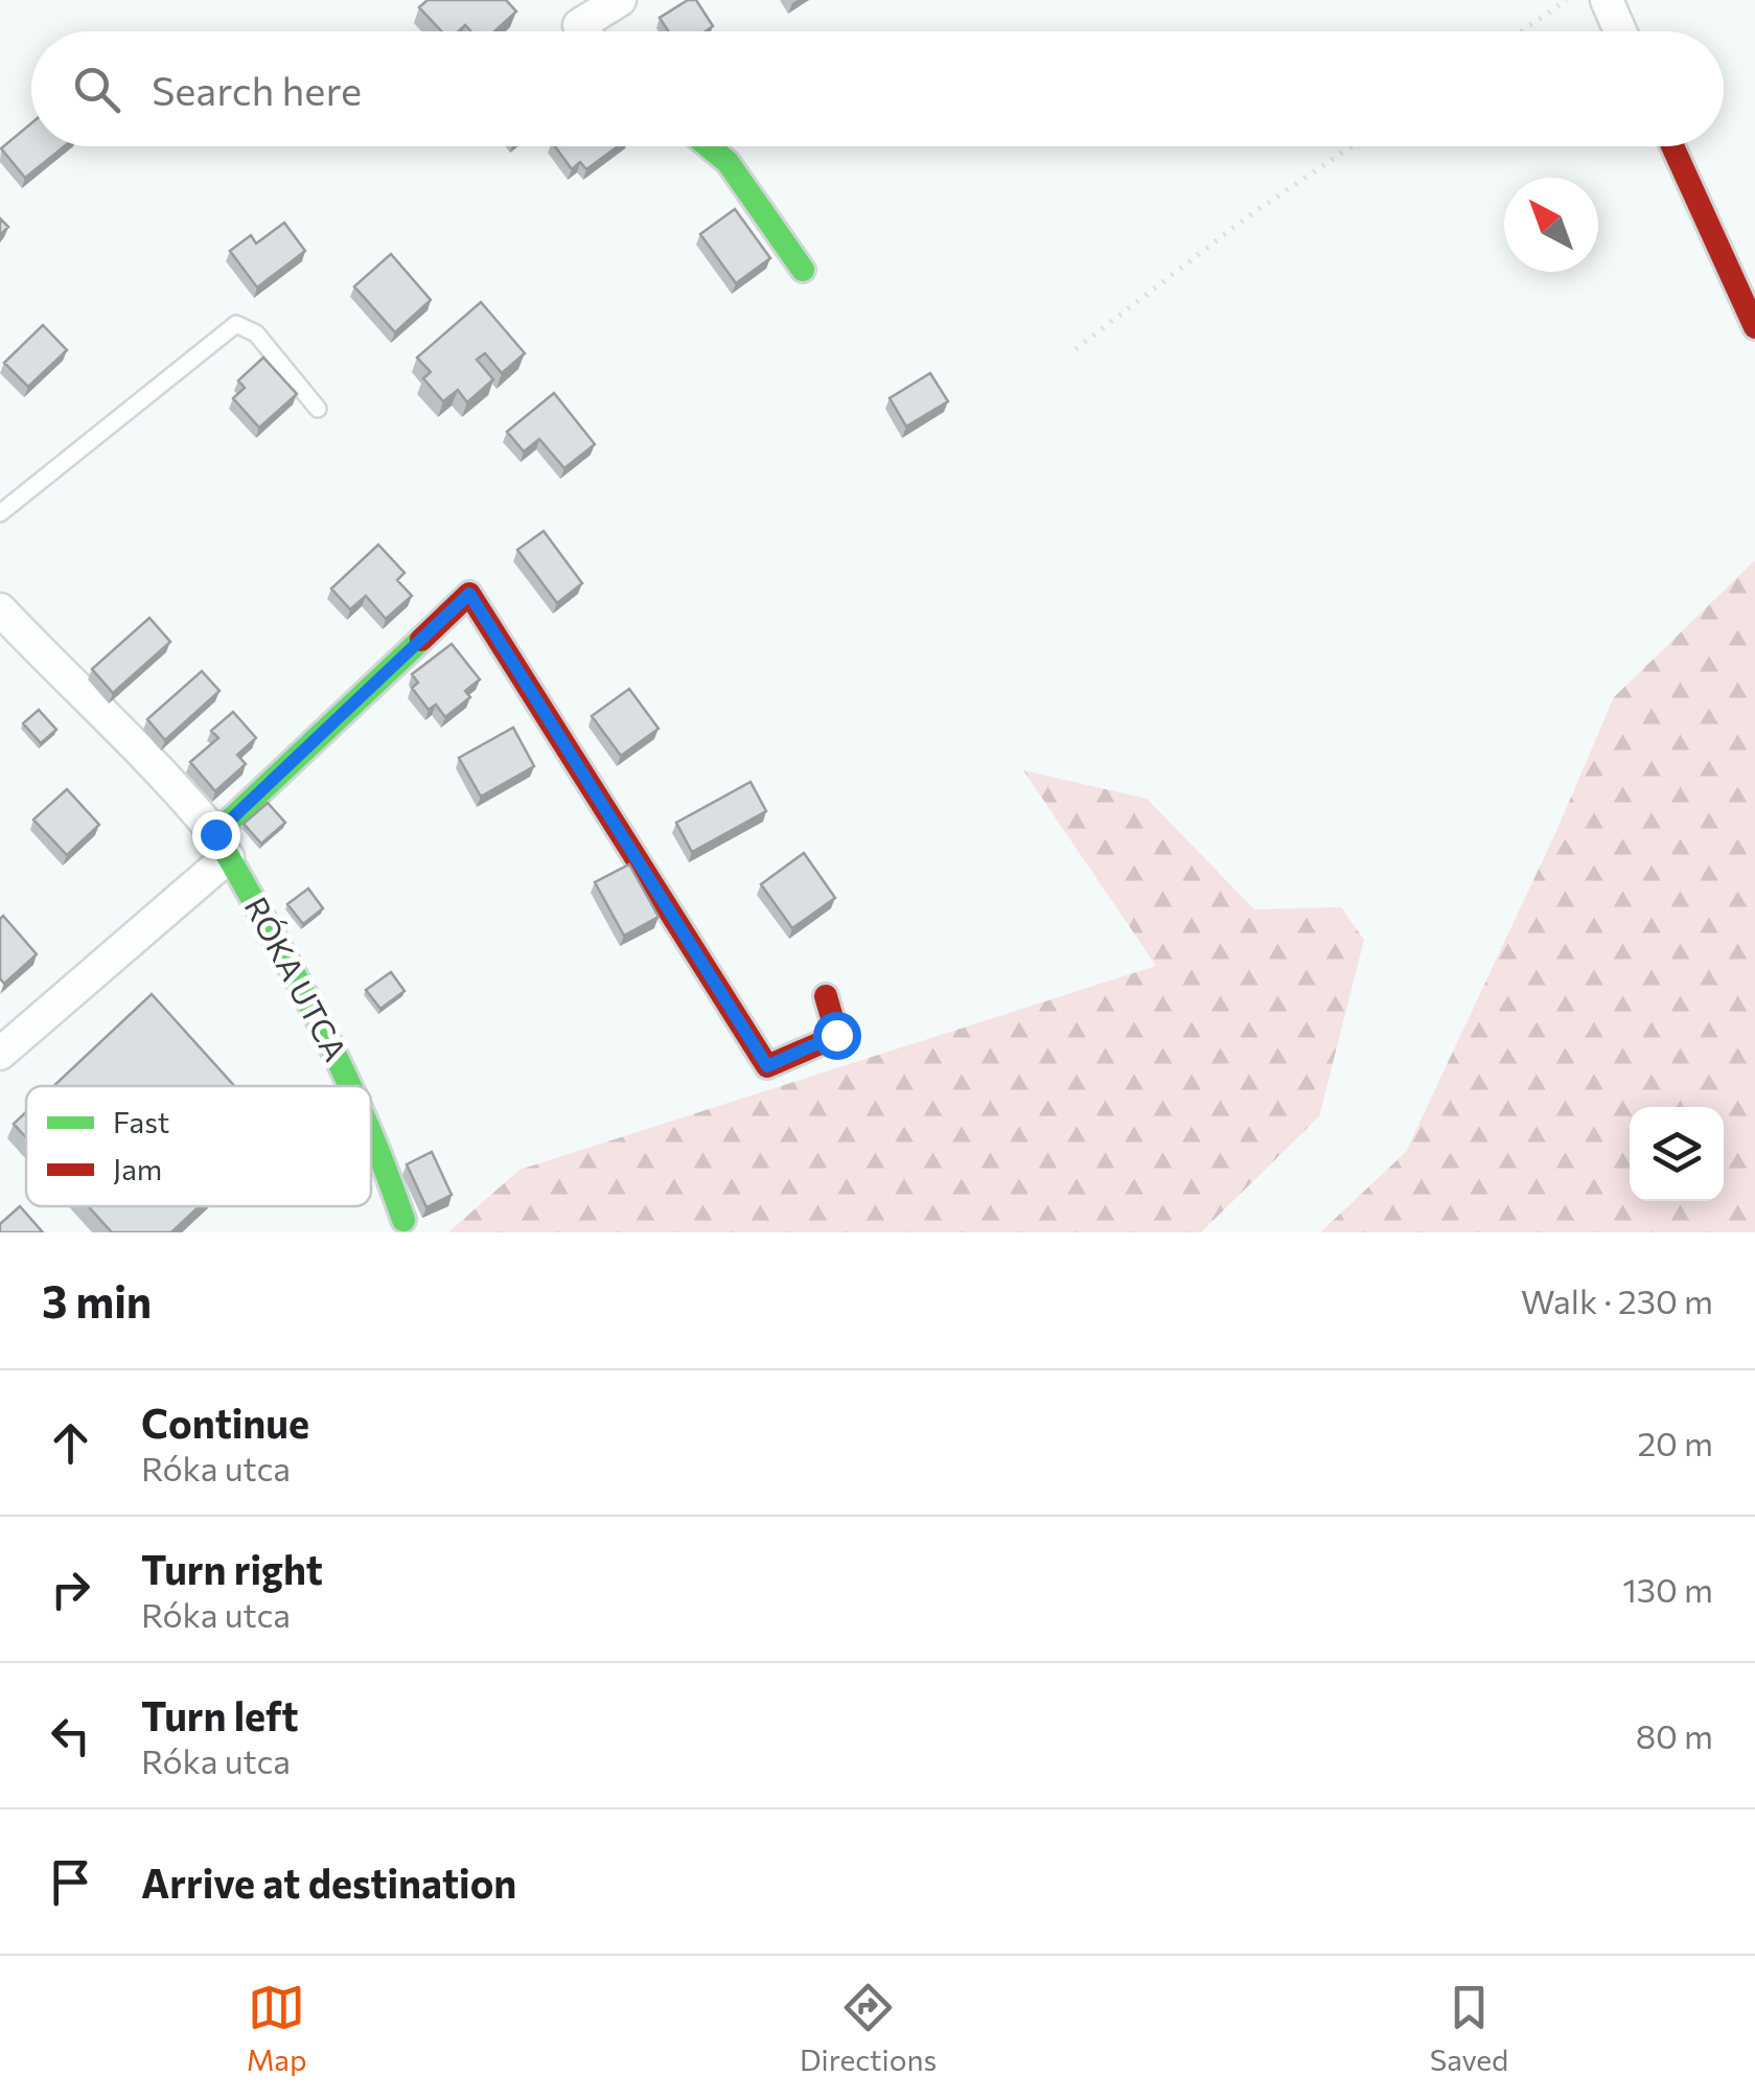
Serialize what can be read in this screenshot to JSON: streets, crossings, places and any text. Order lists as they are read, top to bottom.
{
  "streets": {
    "street": ["RÓKA UTCA"]
  },
  "legend": ["Fast", "Jam"],
  "north": "top left",
  "page": {
    "search": "Search here",
    "heading": ["3 min", "Walk · 230 m"],
    "list": [
      ["Continue", "Róka utca", "20 m"],
      ["Turn right", "Róka utca", "130 m"],
      ["Turn left", "Róka utca", "80 m"],
      "Arrive at destination"
    ],
    "nav": ["Map", "Directions", "Saved"]
  }
}
